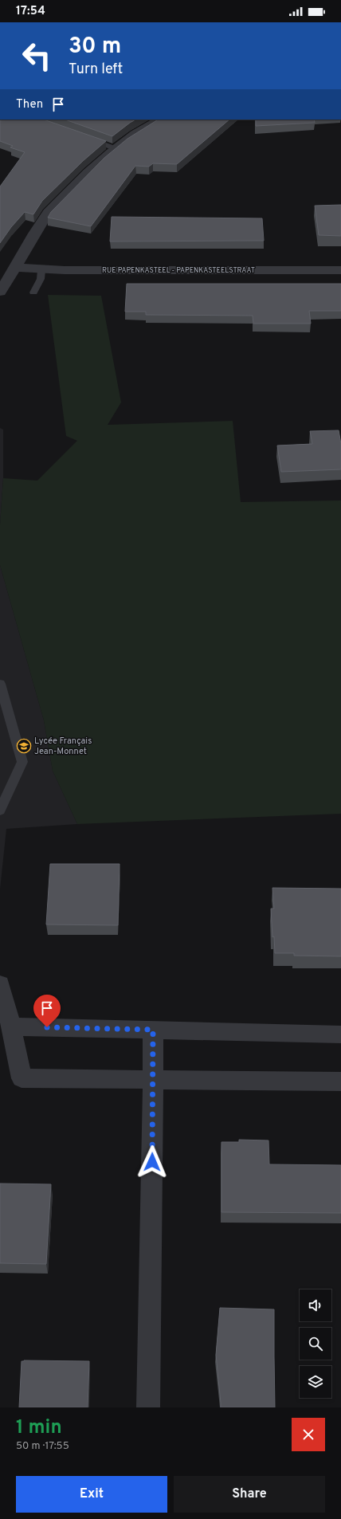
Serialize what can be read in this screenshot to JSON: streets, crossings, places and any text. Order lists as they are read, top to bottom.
{
  "streets": {
    "street": ["RUE PAPENKASTEEL - PAPENKASTEELSTRAAT"]
  },
  "places": {
    "school or university": ["Lycée Français Jean-Monnet"]
  },
  "page": {
    "status": "17:54",
    "turn": ["30 m", "Turn left"],
    "then": "Then",
    "heading": ["1 min", "50 m · 17:55"],
    "buttons": ["Exit", "Share"]
  }
}
